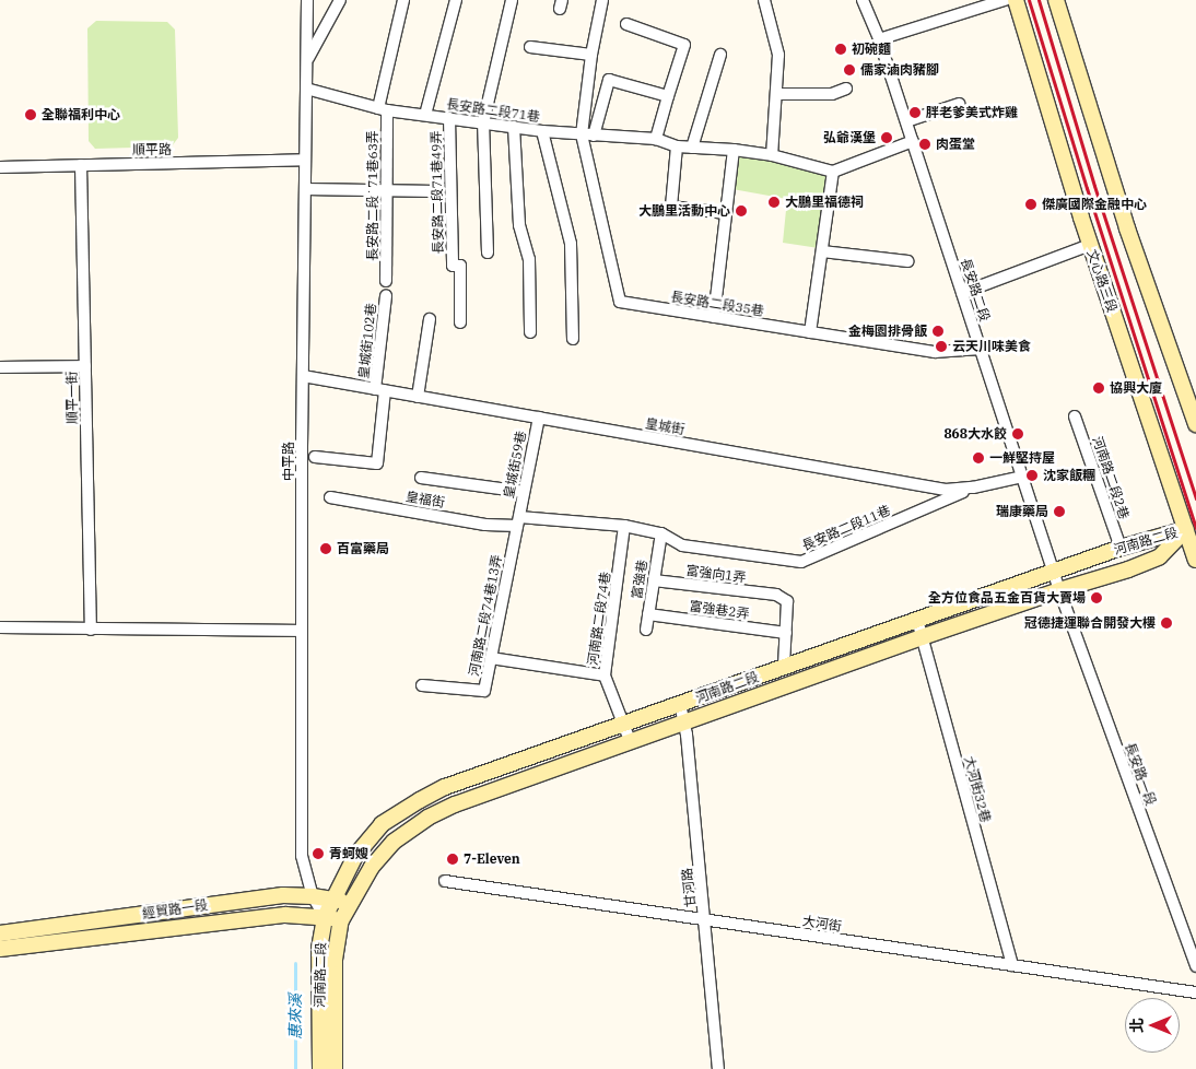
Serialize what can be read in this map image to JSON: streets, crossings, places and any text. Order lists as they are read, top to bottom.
{
  "streets": {
    "street": [
      "長安路二段71巷",
      "順平路",
      "長安路二段71巷49弄",
      "長安路二段˙71巷63弄",
      "文心路三段",
      "長安路二段",
      "長安路二段35巷",
      "皇城街102巷",
      "順平一街",
      "皇城街",
      "中平路",
      "皇城街59巷",
      "河南路二段2巷",
      "皇福街",
      "長安路二段11巷",
      "河南路二段",
      "富強向1弄",
      "富強巷",
      "富強巷2弄",
      "河南路二段74巷13弄",
      "河南路二段74巷",
      "長安路一段",
      "大河街32巷",
      "甘河路",
      "經貿路一段",
      "大河街"
    ]
  },
  "crossings": [
    ["長安路二段71巷", "長安路二段71巷49弄"],
    ["長安路二段71巷", "長安路二段˙71巷63弄"],
    ["長安路二段71巷", "長安路二段35巷"],
    ["長安路二段71巷", "中平路"],
    ["順平路", "順平一街"],
    ["順平路", "中平路"],
    ["文心路三段", "河南路二段"],
    ["長安路二段", "長安路二段35巷"],
    ["長安路二段", "皇城街"],
    ["長安路二段", "河南路二段"],
    ["長安路二段", "長安路一段"],
    ["皇城街102巷", "皇城街"],
    ["皇城街", "中平路"],
    ["皇城街", "皇城街59巷"],
    ["皇城街", "長安路二段11巷"],
    ["中平路", "河南路二段"],
    ["中平路", "經貿路一段"],
    ["皇城街59巷", "皇福街"],
    ["皇城街59巷", "河南路二段74巷13弄"],
    ["河南路二段2巷", "河南路二段"],
    ["皇福街", "長安路二段11巷"],
    ["皇福街", "河南路二段74巷13弄"],
    ["皇福街", "河南路二段74巷"],
    ["長安路二段11巷", "富強巷"],
    ["長安路二段11巷", "河南路二段74巷"],
    ["河南路二段", "河南路二段74巷"],
    ["河南路二段", "長安路一段"],
    ["河南路二段", "大河街32巷"],
    ["河南路二段", "甘河路"],
    ["河南路二段", "經貿路一段"],
    ["富強向1弄", "富強巷"],
    ["富強向1弄", "富強巷2弄"],
    ["富強巷", "富強巷2弄"],
    ["大河街32巷", "大河街"],
    ["甘河路", "大河街"]
  ],
  "water": ["惠來溪"],
  "places": [
    "初碗麵",
    "儒家滷肉豬腳",
    "胖老爹美式炸雞",
    "全聯福利中心",
    "弘爺漢堡",
    "肉蛋堂",
    "大鵬里福德祠",
    "傑廣國際金融中心",
    "大鵬里活動中心",
    "金梅園排骨飯",
    "云天川味美食",
    "協興大廈",
    "868大水餃",
    "一鮮堅持屋",
    "沈家飯糰",
    "瑞康藥局",
    "百富藥局",
    "全方位食品五金百貨大賣場",
    "冠德捷運聯合開發大樓",
    "青蚵嫂",
    "7-Eleven"
  ],
  "north": "left"
}
